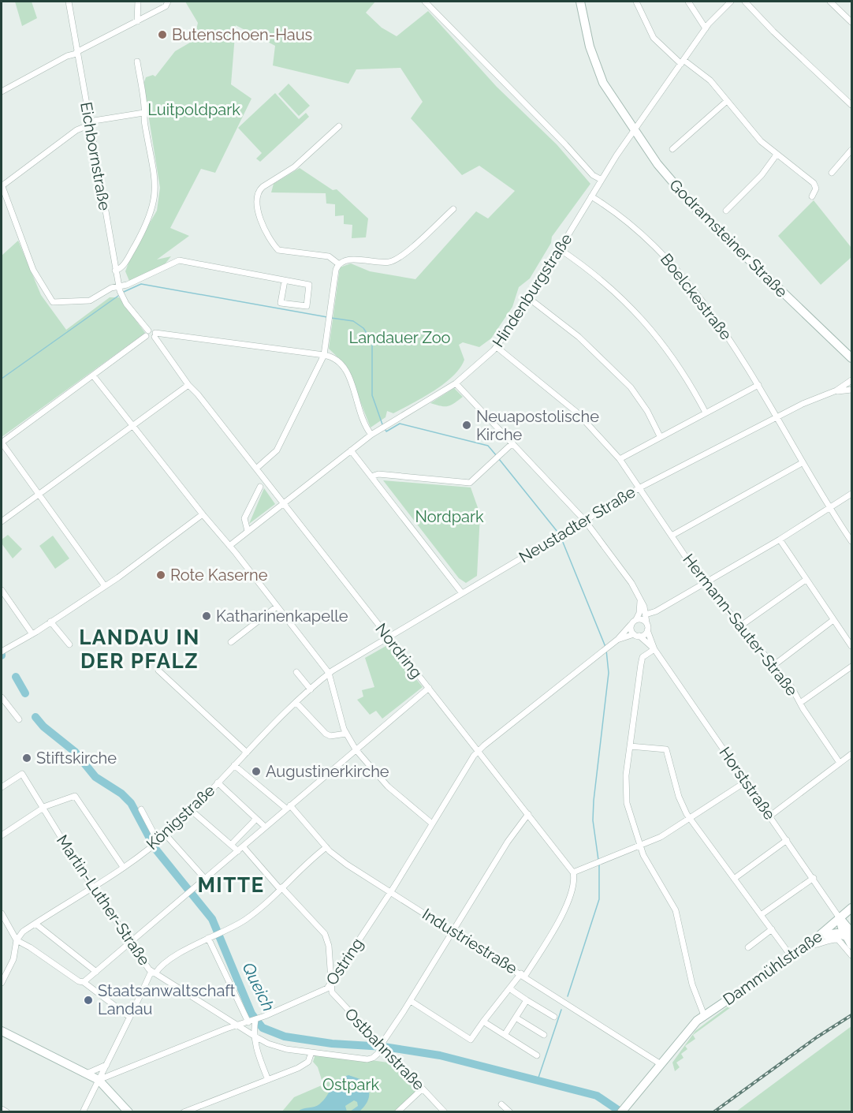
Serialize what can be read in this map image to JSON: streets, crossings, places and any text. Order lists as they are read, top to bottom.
{
  "streets": {
    "street": [
      "Eichbornstraße",
      "Godramsteiner Straße",
      "Hindenburgstraße",
      "Boelckestraße",
      "Neustadter Straße",
      "Hermann-Sauter-Straße",
      "Nordring",
      "Horststraße",
      "Königstraße",
      "Martin-Luther-Straße",
      "Industriestraße",
      "Ostring",
      "Dammühlstraße",
      "Ostbahnstraße"
    ]
  },
  "crossings": [
    ["Godramsteiner Straße", "Hindenburgstraße"],
    ["Hindenburgstraße", "Boelckestraße"],
    ["Hindenburgstraße", "Hermann-Sauter-Straße"],
    ["Hindenburgstraße", "Nordring"],
    ["Hindenburgstraße", "Horststraße"],
    ["Boelckestraße", "Neustadter Straße"],
    ["Neustadter Straße", "Hermann-Sauter-Straße"],
    ["Neustadter Straße", "Nordring"],
    ["Neustadter Straße", "Horststraße"],
    ["Neustadter Straße", "Königstraße"],
    ["Nordring", "Ostring"],
    ["Horststraße", "Ostring"],
    ["Horststraße", "Dammühlstraße"],
    ["Königstraße", "Martin-Luther-Straße"],
    ["Königstraße", "Industriestraße"],
    ["Martin-Luther-Straße", "Ostring"],
    ["Martin-Luther-Straße", "Ostbahnstraße"],
    ["Industriestraße", "Ostring"],
    ["Industriestraße", "Dammühlstraße"],
    ["Ostring", "Ostbahnstraße"]
  ],
  "districts": ["LANDAU IN DER PFALZ", "MITTE"],
  "water": ["Queich"],
  "parks": [
    "Luitpoldpark",
    "Landauer Zoo",
    "Nordpark",
    "Ostpark"
  ],
  "places": [
    "Butenschoen-Haus",
    "Neuapostolische Kirche",
    "Rote Kaserne",
    "Katharinenkapelle",
    "Stiftskirche",
    "Augustinerkirche",
    "Staatsanwaltschaft Landau"
  ]
}
